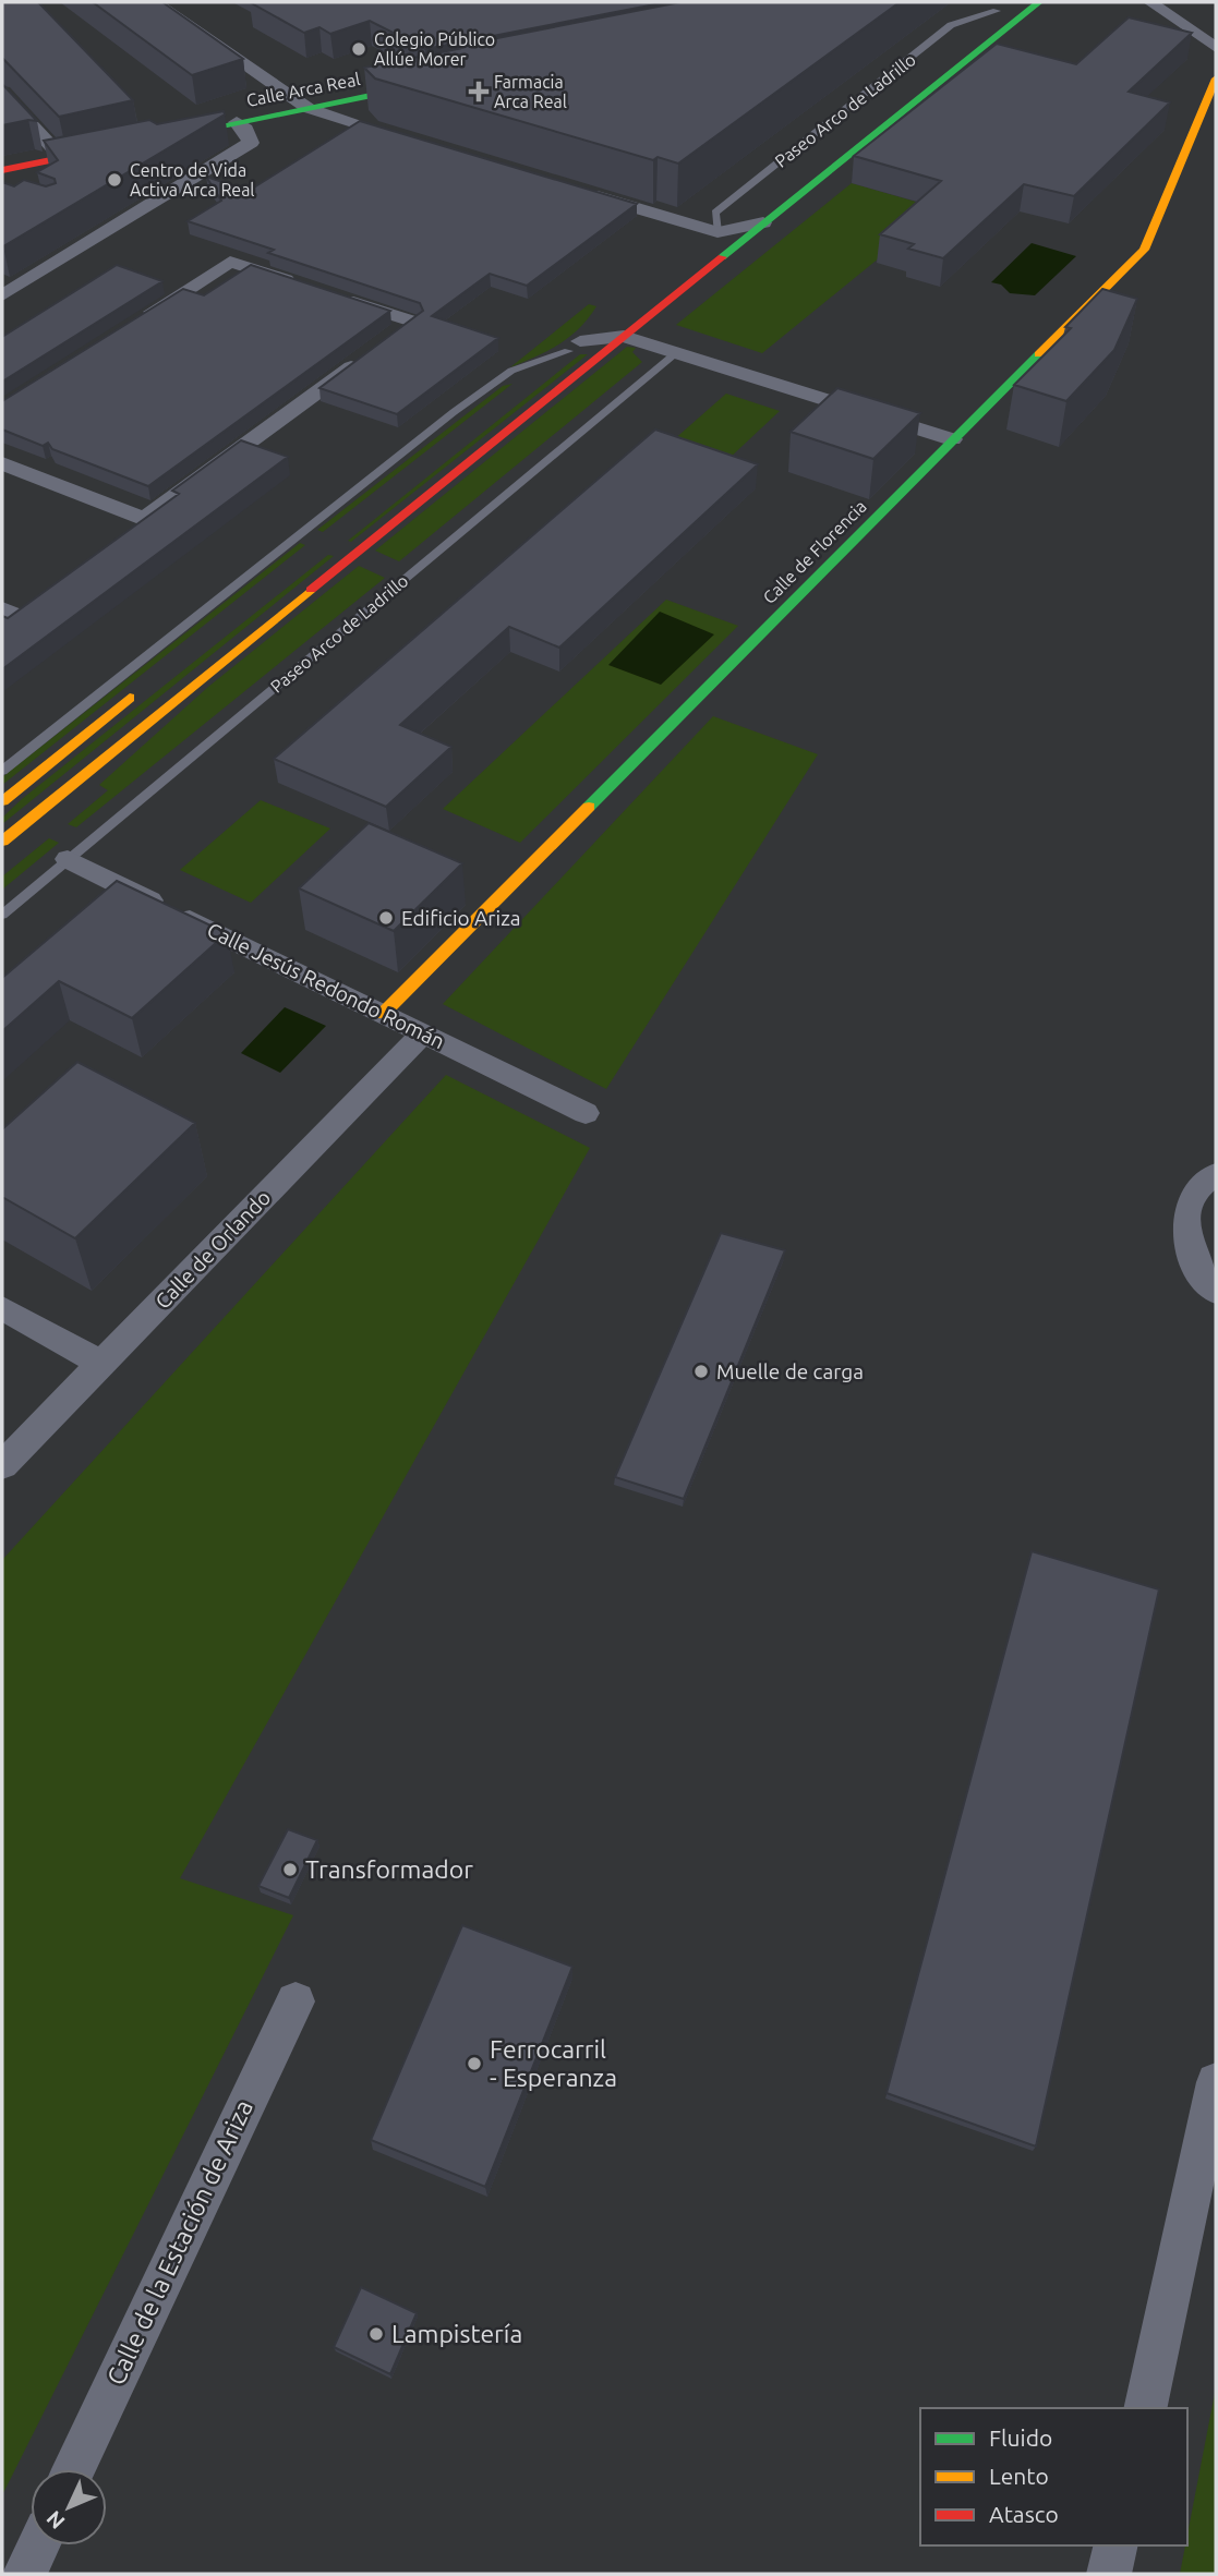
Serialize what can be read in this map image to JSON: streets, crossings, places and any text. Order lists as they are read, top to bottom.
{
  "streets": {
    "main road": ["Calle Arca Real", "Paseo Arco de Ladrillo", "Calle de Florencia"],
    "street": ["Calle Jesús Redondo Román", "Calle de Orlando", "Calle de la Estación de Ariza"]
  },
  "crossings": [
    ["Paseo Arco de Ladrillo", "Calle Jesús Redondo Román"],
    ["Calle de Florencia", "Calle Jesús Redondo Román"],
    ["Calle Jesús Redondo Román", "Calle de Orlando"]
  ],
  "places": {
    "other": [
      "Colegio Público Allúe Morer",
      "Centro de Vida Activa Arca Real",
      "Edificio Ariza",
      "Muelle de carga",
      "Transformador",
      "Ferrocarril - Esperanza",
      "Lampistería"
    ],
    "health": ["Farmacia Arca Real"]
  },
  "legend": ["Fluido", "Lento", "Atasco"],
  "north": "bottom left"
}
